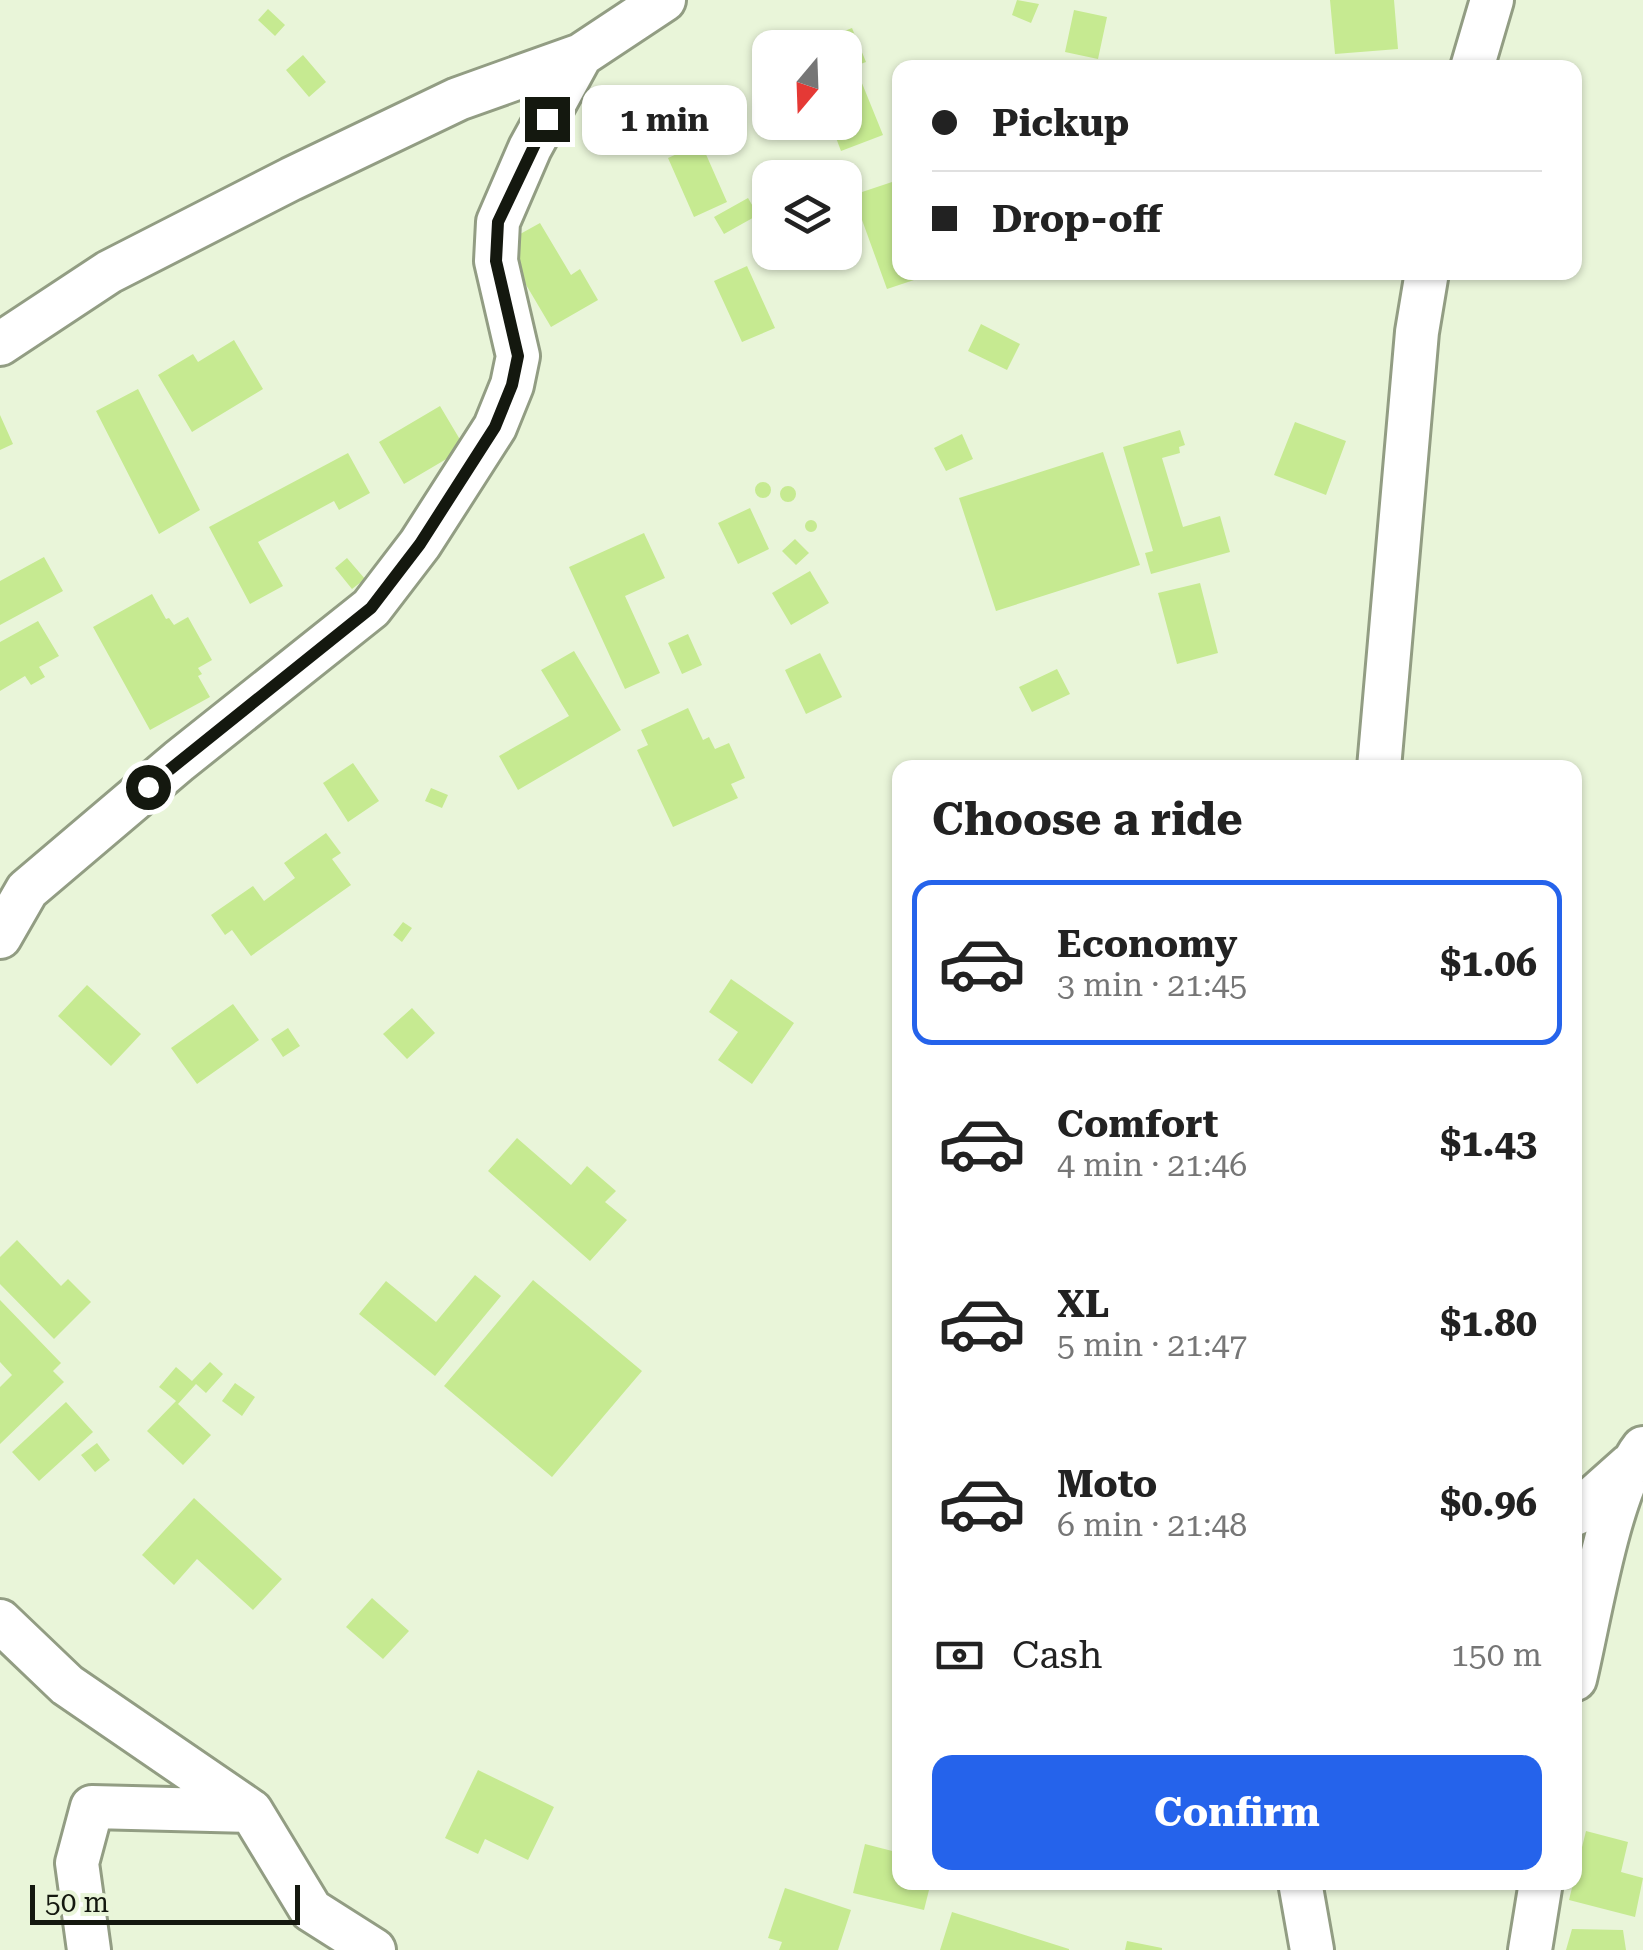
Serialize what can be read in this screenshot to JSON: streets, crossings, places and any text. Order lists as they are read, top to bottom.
{
  "scale_bar": "50 m",
  "north": "bottom",
  "page": {
    "banner": ["Pickup", "Drop-off"],
    "bubble": "1 min",
    "heading": "Choose a ride",
    "list": [
      {
        "name": "Economy",
        "note": "3 min · 21:45",
        "value": "$1.06"
      },
      {
        "name": "Comfort",
        "note": "4 min · 21:46",
        "value": "$1.43"
      },
      {
        "name": "XL",
        "note": "5 min · 21:47",
        "value": "$1.80"
      },
      {
        "name": "Moto",
        "note": "6 min · 21:48",
        "value": "$0.96"
      }
    ],
    "pay": ["Cash", "150 m"],
    "buttons": "Confirm",
    "scale": "50 m"
  }
}
